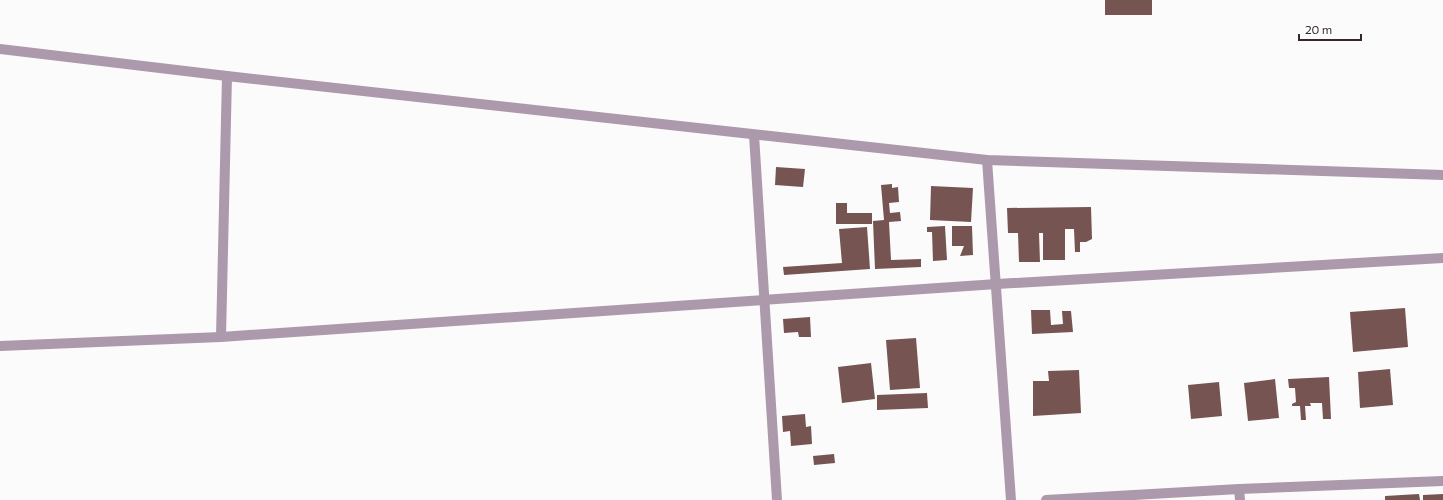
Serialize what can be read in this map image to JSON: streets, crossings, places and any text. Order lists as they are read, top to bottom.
{
  "scale_bar": "20 m"
}
